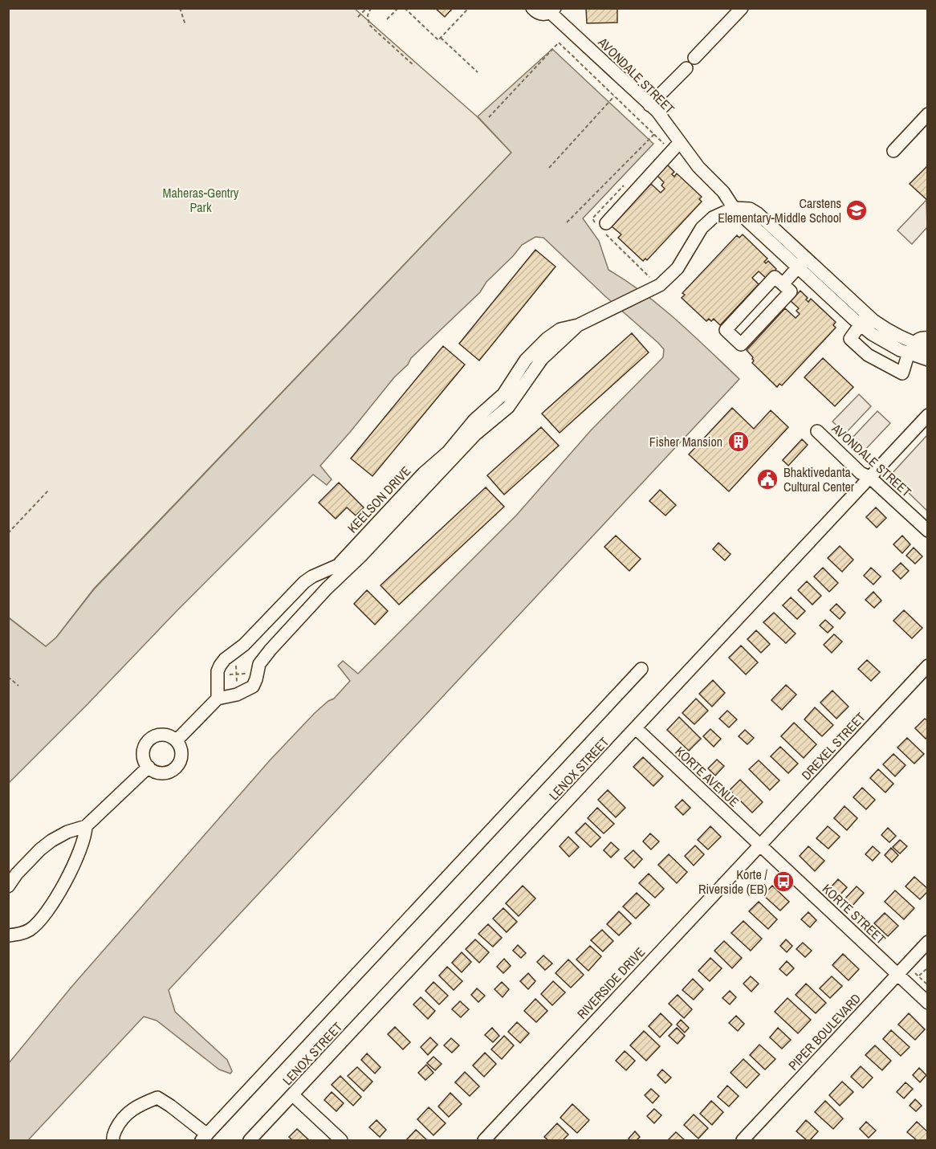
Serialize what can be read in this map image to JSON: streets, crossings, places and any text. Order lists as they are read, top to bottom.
{
  "streets": {
    "street": [
      "AVONDALE STREET",
      "KEELSON DRIVE",
      "DREXEL STREET",
      "LENOX STREET",
      "KORTE AVENUE",
      "KORTE STREET",
      "RIVERSIDE DRIVE",
      "PIPER BOULEVARD"
    ]
  },
  "crossings": [
    ["AVONDALE STREET", "KEELSON DRIVE"],
    ["AVONDALE STREET", "LENOX STREET"],
    ["DREXEL STREET", "KORTE AVENUE"],
    ["DREXEL STREET", "KORTE STREET"],
    ["DREXEL STREET", "RIVERSIDE DRIVE"],
    ["LENOX STREET", "KORTE AVENUE"],
    ["KORTE AVENUE", "KORTE STREET"],
    ["KORTE AVENUE", "RIVERSIDE DRIVE"],
    ["KORTE STREET", "RIVERSIDE DRIVE"],
    ["KORTE STREET", "PIPER BOULEVARD"]
  ],
  "parks": ["Maheras-Gentry Park"],
  "places": {
    "school or university": ["Carstens Elementary-Middle School"],
    "building": ["Fisher Mansion"],
    "public building": ["Bhaktivedanta Cultural Center"],
    "bus stop": ["Korte / Riverside (EB)"]
  }
}
